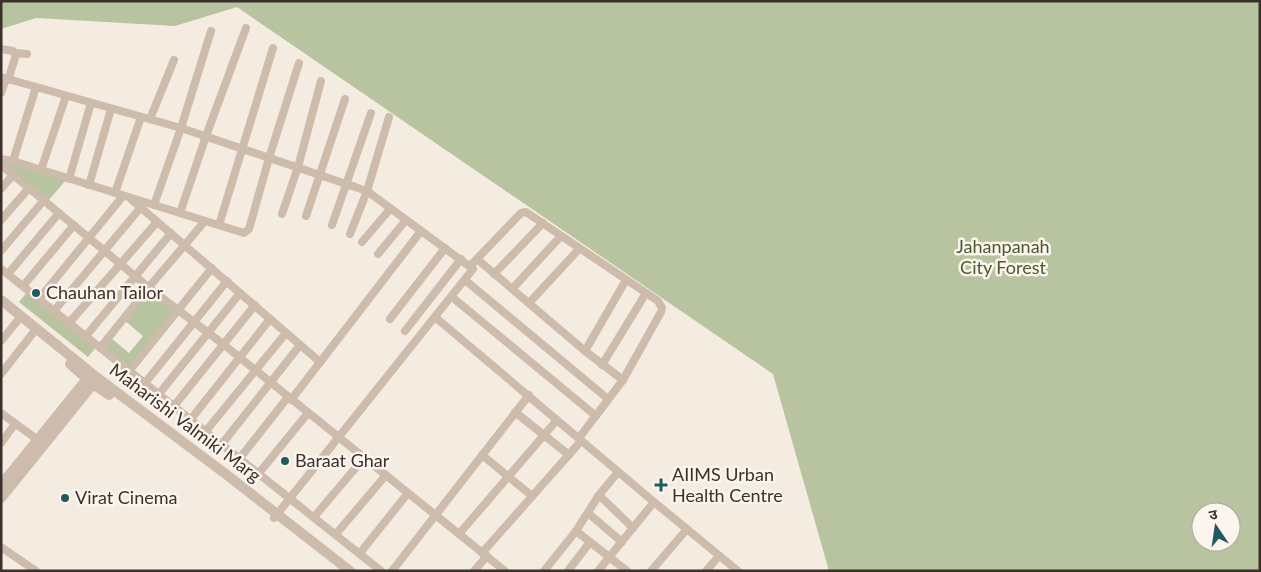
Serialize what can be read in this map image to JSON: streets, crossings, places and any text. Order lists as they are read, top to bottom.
{
  "streets": {
    "street": ["Maharishi Valmiki Marg"]
  },
  "parks": ["Jahanpanah City Forest"],
  "places": {
    "other": ["Chauhan Tailor", "Baraat Ghar", "Virat Cinema"],
    "health": ["AIIMS Urban Health Centre"]
  },
  "north": "top"
}
